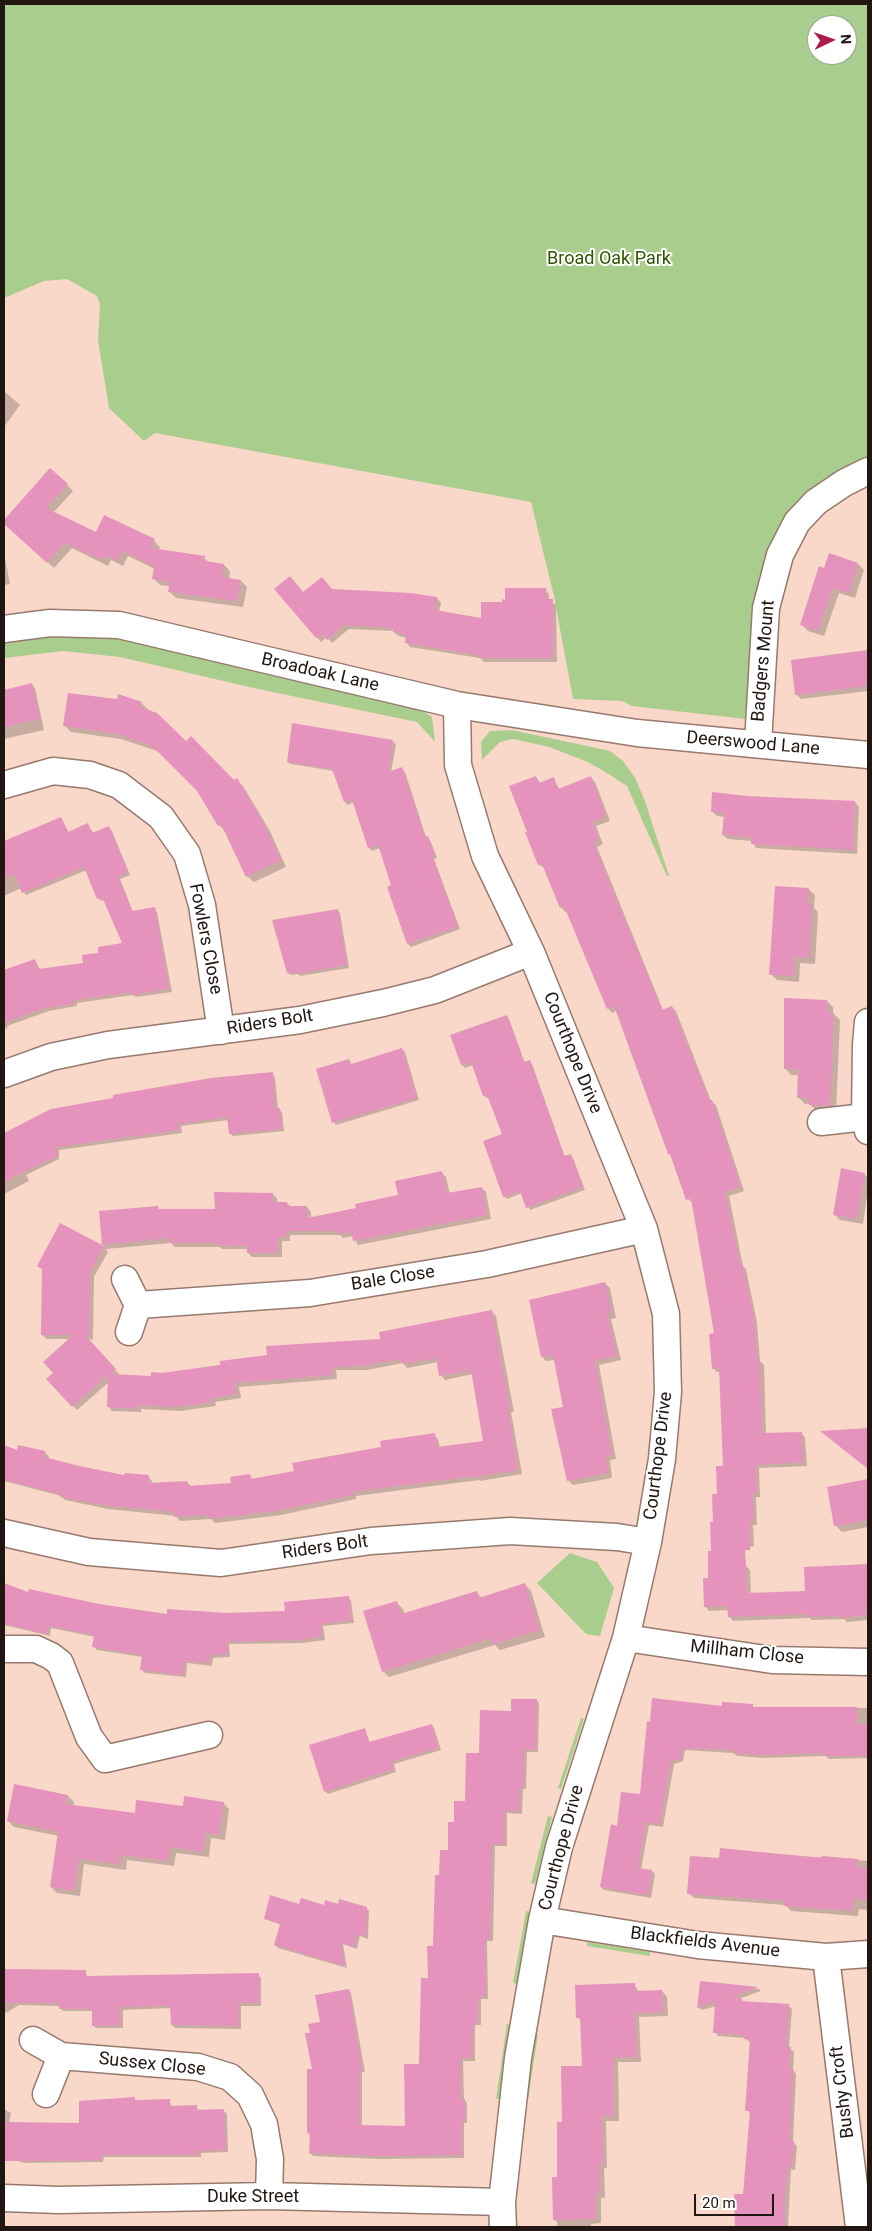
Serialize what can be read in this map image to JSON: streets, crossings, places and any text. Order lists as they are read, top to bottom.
{
  "streets": {
    "street": [
      "Badgers Mount",
      "Broadoak Lane",
      "Deerswood Lane",
      "Fowlers Close",
      "Riders Bolt",
      "Courthope Drive",
      "Bale Close",
      "Millham Close",
      "Blackfields Avenue",
      "Sussex Close",
      "Bushy Croft",
      "Duke Street"
    ]
  },
  "crossings": [
    ["Badgers Mount", "Deerswood Lane"],
    ["Broadoak Lane", "Deerswood Lane"],
    ["Broadoak Lane", "Courthope Drive"],
    ["Fowlers Close", "Riders Bolt"],
    ["Riders Bolt", "Courthope Drive"],
    ["Courthope Drive", "Bale Close"],
    ["Courthope Drive", "Millham Close"],
    ["Courthope Drive", "Blackfields Avenue"],
    ["Courthope Drive", "Duke Street"],
    ["Blackfields Avenue", "Bushy Croft"],
    ["Sussex Close", "Duke Street"]
  ],
  "parks": ["Broad Oak Park"],
  "scale_bar": "20 m",
  "north": "right"
}
